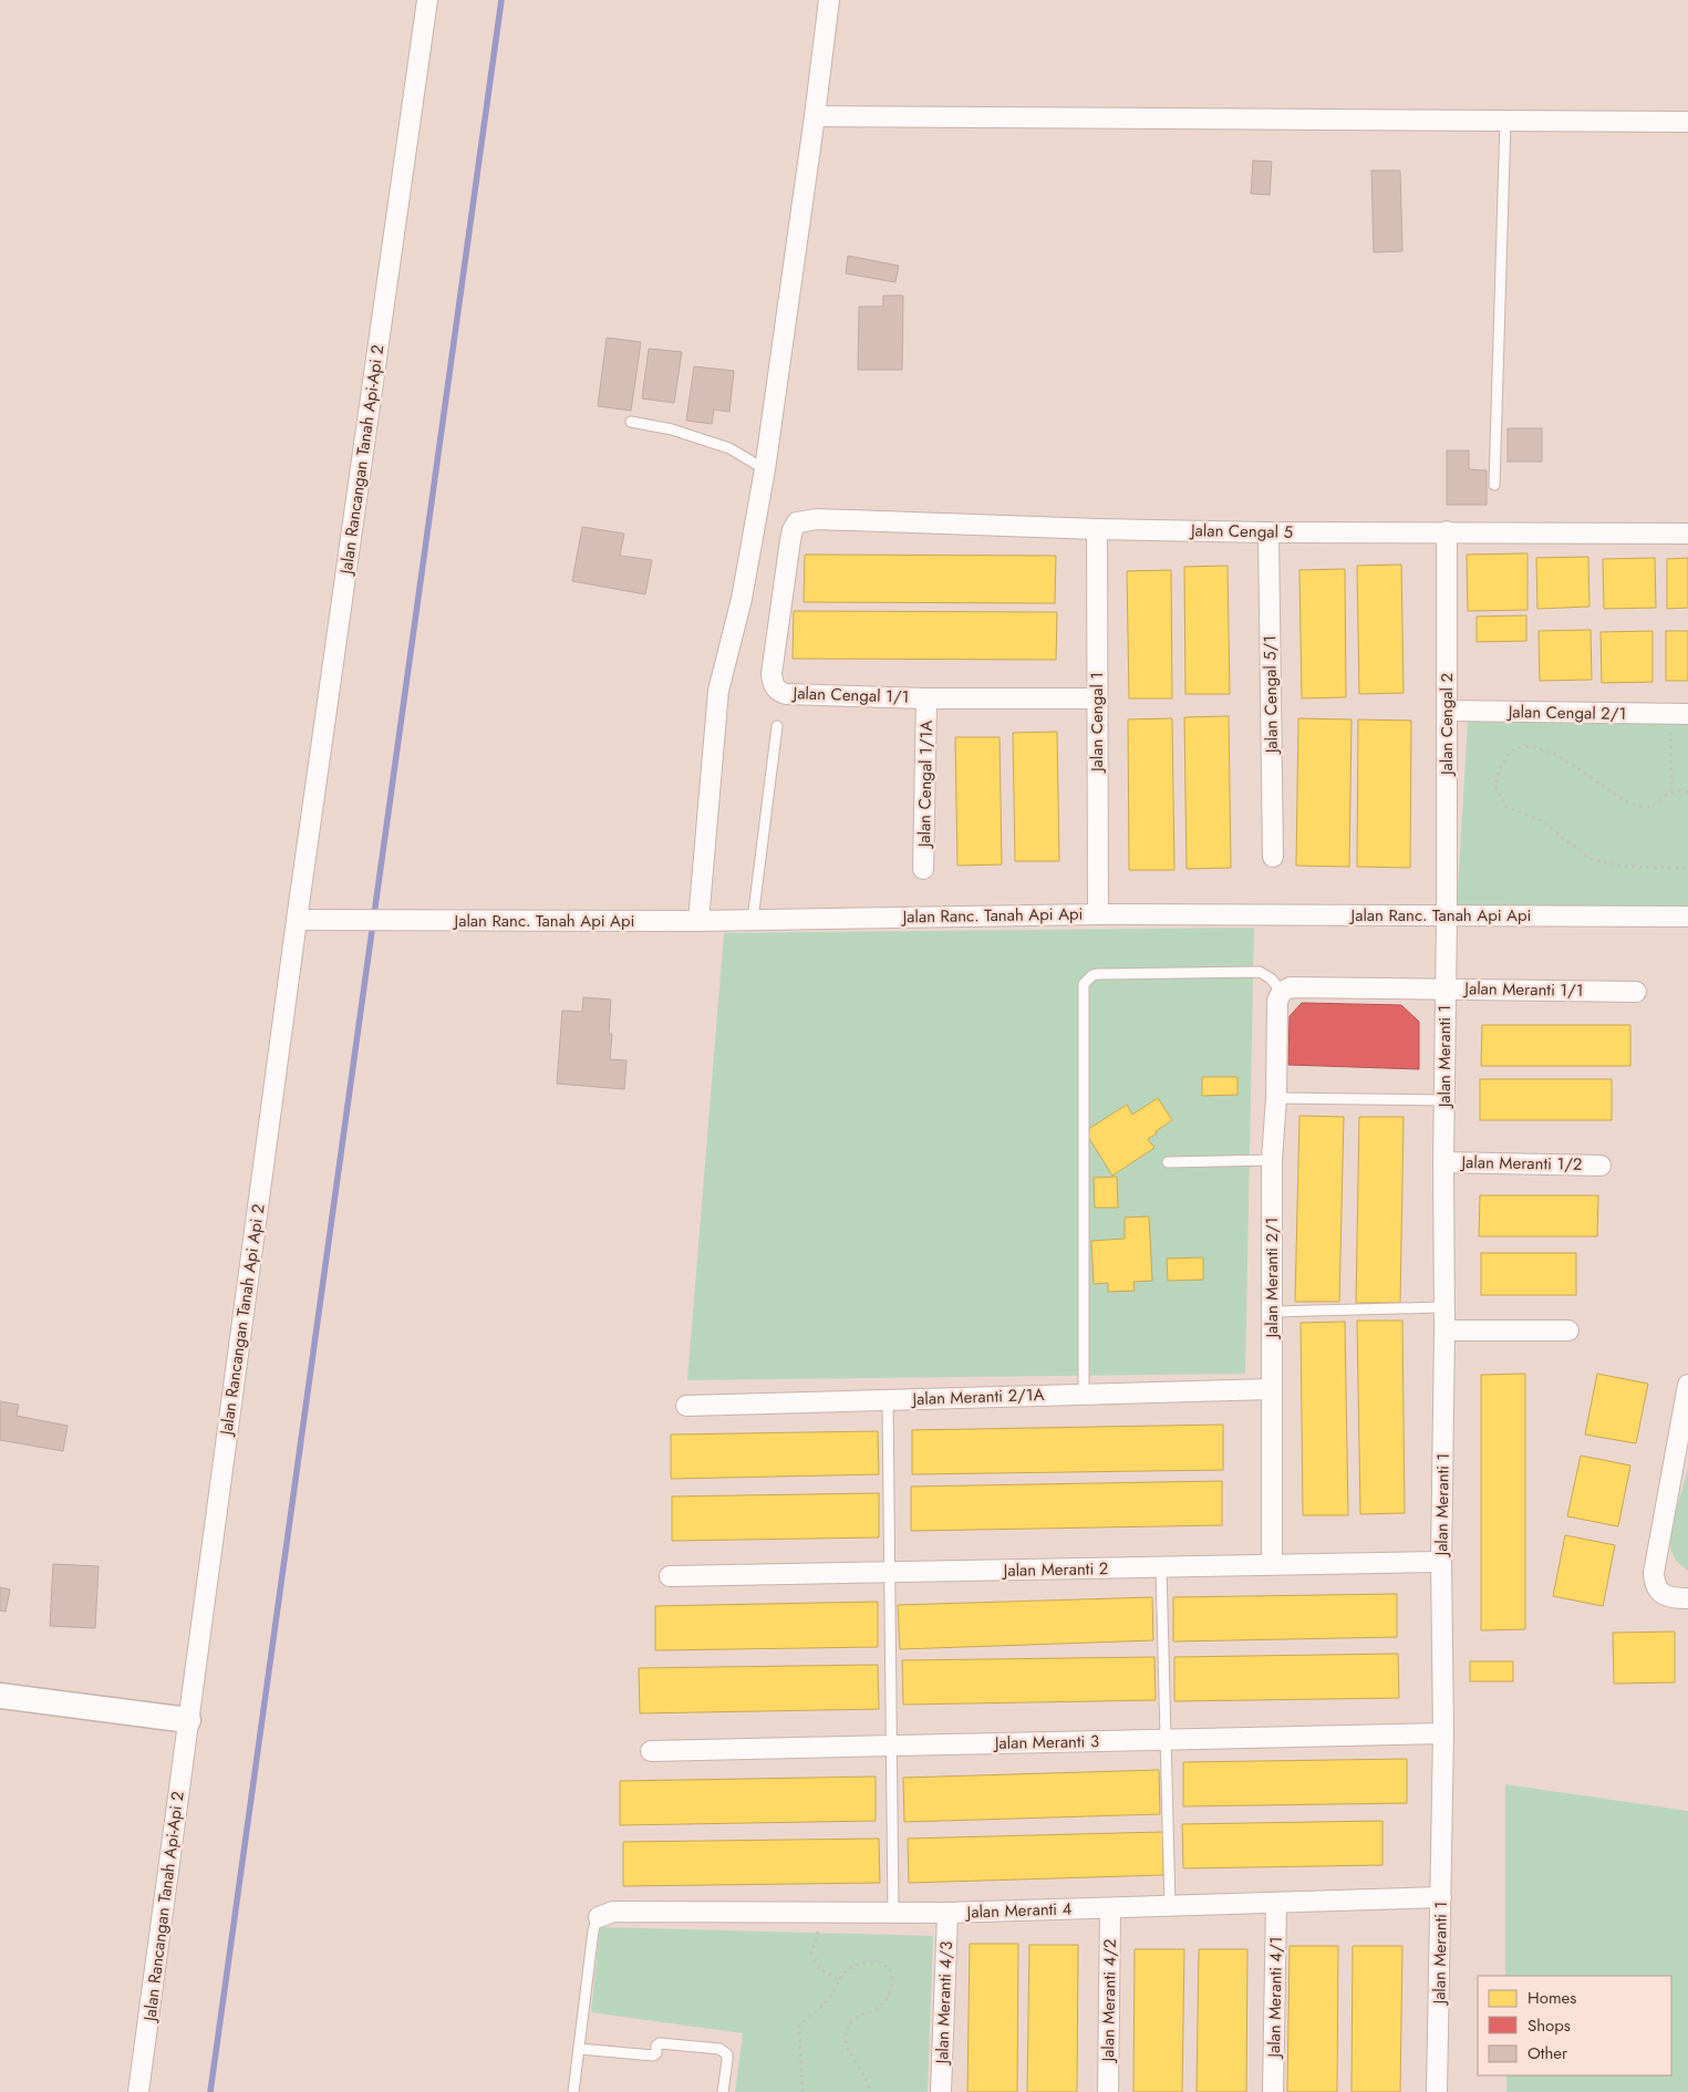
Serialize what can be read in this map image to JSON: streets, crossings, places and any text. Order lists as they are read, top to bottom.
{
  "streets": {
    "street": [
      "Jalan Rancangan Tanah Api-Api 2",
      "Jalan Cengal 5",
      "Jalan Cengal 5/1",
      "Jalan Cengal 1/1",
      "Jalan Cengal 2/1",
      "Jalan Cengal 1",
      "Jalan Cengal 2",
      "Jalan Cengal 1/1A",
      "Jalan Ranc. Tanah Api Api",
      "Jalan Meranti 1/1",
      "Jalan Meranti 1",
      "Jalan Meranti 1/2",
      "Jalan Meranti 2/1",
      "Jalan Rancangan Tanah Api Api 2",
      "Jalan Meranti 2/1A",
      "Jalan Meranti 2",
      "Jalan Meranti 3",
      "Jalan Meranti 4",
      "Jalan Meranti 4/1",
      "Jalan Meranti 4/2",
      "Jalan Meranti 4/3"
    ]
  },
  "crossings": [
    ["Jalan Rancangan Tanah Api-Api 2", "Jalan Ranc. Tanah Api Api"],
    ["Jalan Rancangan Tanah Api-Api 2", "Jalan Rancangan Tanah Api Api 2"],
    ["Jalan Cengal 5", "Jalan Cengal 5/1"],
    ["Jalan Cengal 5", "Jalan Cengal 1/1"],
    ["Jalan Cengal 5", "Jalan Cengal 1"],
    ["Jalan Cengal 5", "Jalan Cengal 2"],
    ["Jalan Cengal 1/1", "Jalan Cengal 1"],
    ["Jalan Cengal 1/1", "Jalan Cengal 1/1A"],
    ["Jalan Cengal 2/1", "Jalan Cengal 2"],
    ["Jalan Cengal 1", "Jalan Ranc. Tanah Api Api"],
    ["Jalan Cengal 2", "Jalan Ranc. Tanah Api Api"],
    ["Jalan Cengal 2", "Jalan Meranti 1"],
    ["Jalan Ranc. Tanah Api Api", "Jalan Meranti 1"],
    ["Jalan Ranc. Tanah Api Api", "Jalan Rancangan Tanah Api Api 2"],
    ["Jalan Meranti 1/1", "Jalan Meranti 1"],
    ["Jalan Meranti 1/1", "Jalan Meranti 2/1"],
    ["Jalan Meranti 1", "Jalan Meranti 1/2"],
    ["Jalan Meranti 1", "Jalan Meranti 2"],
    ["Jalan Meranti 1", "Jalan Meranti 3"],
    ["Jalan Meranti 1", "Jalan Meranti 4"],
    ["Jalan Meranti 2/1", "Jalan Meranti 2/1A"],
    ["Jalan Meranti 2/1", "Jalan Meranti 2"],
    ["Jalan Meranti 4", "Jalan Meranti 4/1"],
    ["Jalan Meranti 4", "Jalan Meranti 4/2"],
    ["Jalan Meranti 4", "Jalan Meranti 4/3"]
  ],
  "legend": ["Homes", "Shops", "Other"]
}
